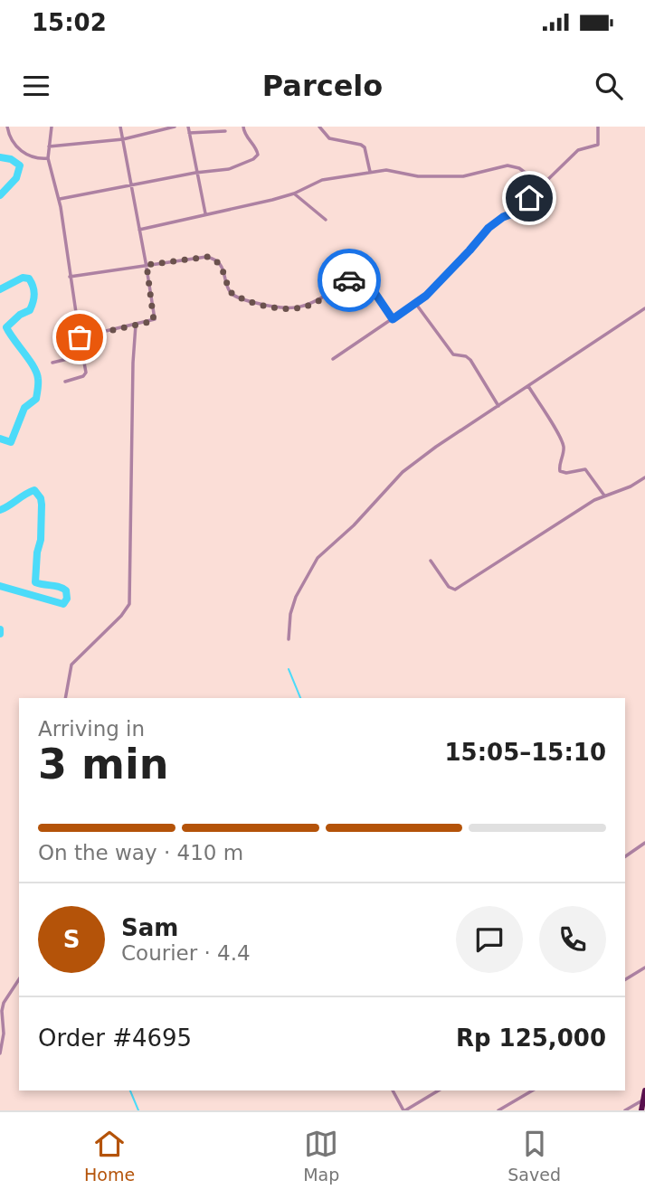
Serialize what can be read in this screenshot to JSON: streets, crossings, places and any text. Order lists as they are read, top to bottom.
{
  "page": {
    "status": "15:02",
    "header": "Parcelo",
    "heading": ["3 min", "Arriving in", "15:05–15:10"],
    "panel": [
      "Sam",
      "Courier · 4.4",
      "Order #4695",
      "Rp 125,000"
    ],
    "bar": "On the way · 410 m",
    "round": "S",
    "tabs": ["Home", "Map", "Saved"]
  }
}
